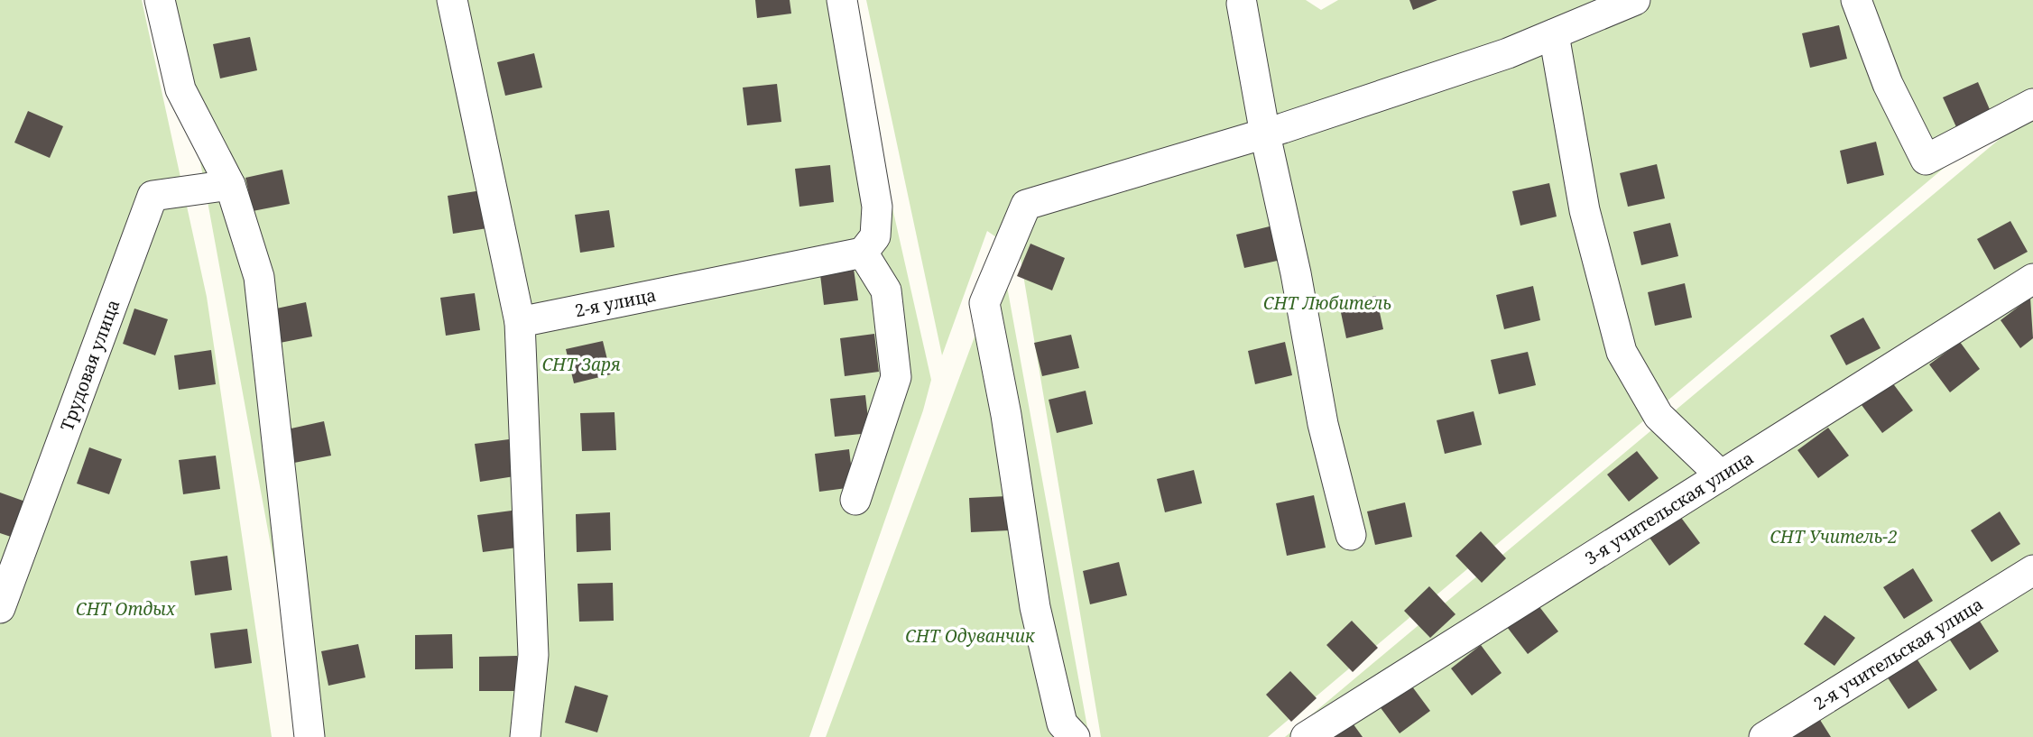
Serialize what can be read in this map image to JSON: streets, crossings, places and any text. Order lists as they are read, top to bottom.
{
  "streets": {
    "street": [
      "2-я улица",
      "Трудовая улица",
      "3-я учительская улица",
      "2-я учительская улица"
    ]
  },
  "parks": [
    "СНТ Любитель",
    "СНТ Заря",
    "СНТ Учитель-2",
    "СНТ Отдых",
    "СНТ Одуванчик"
  ]
}
